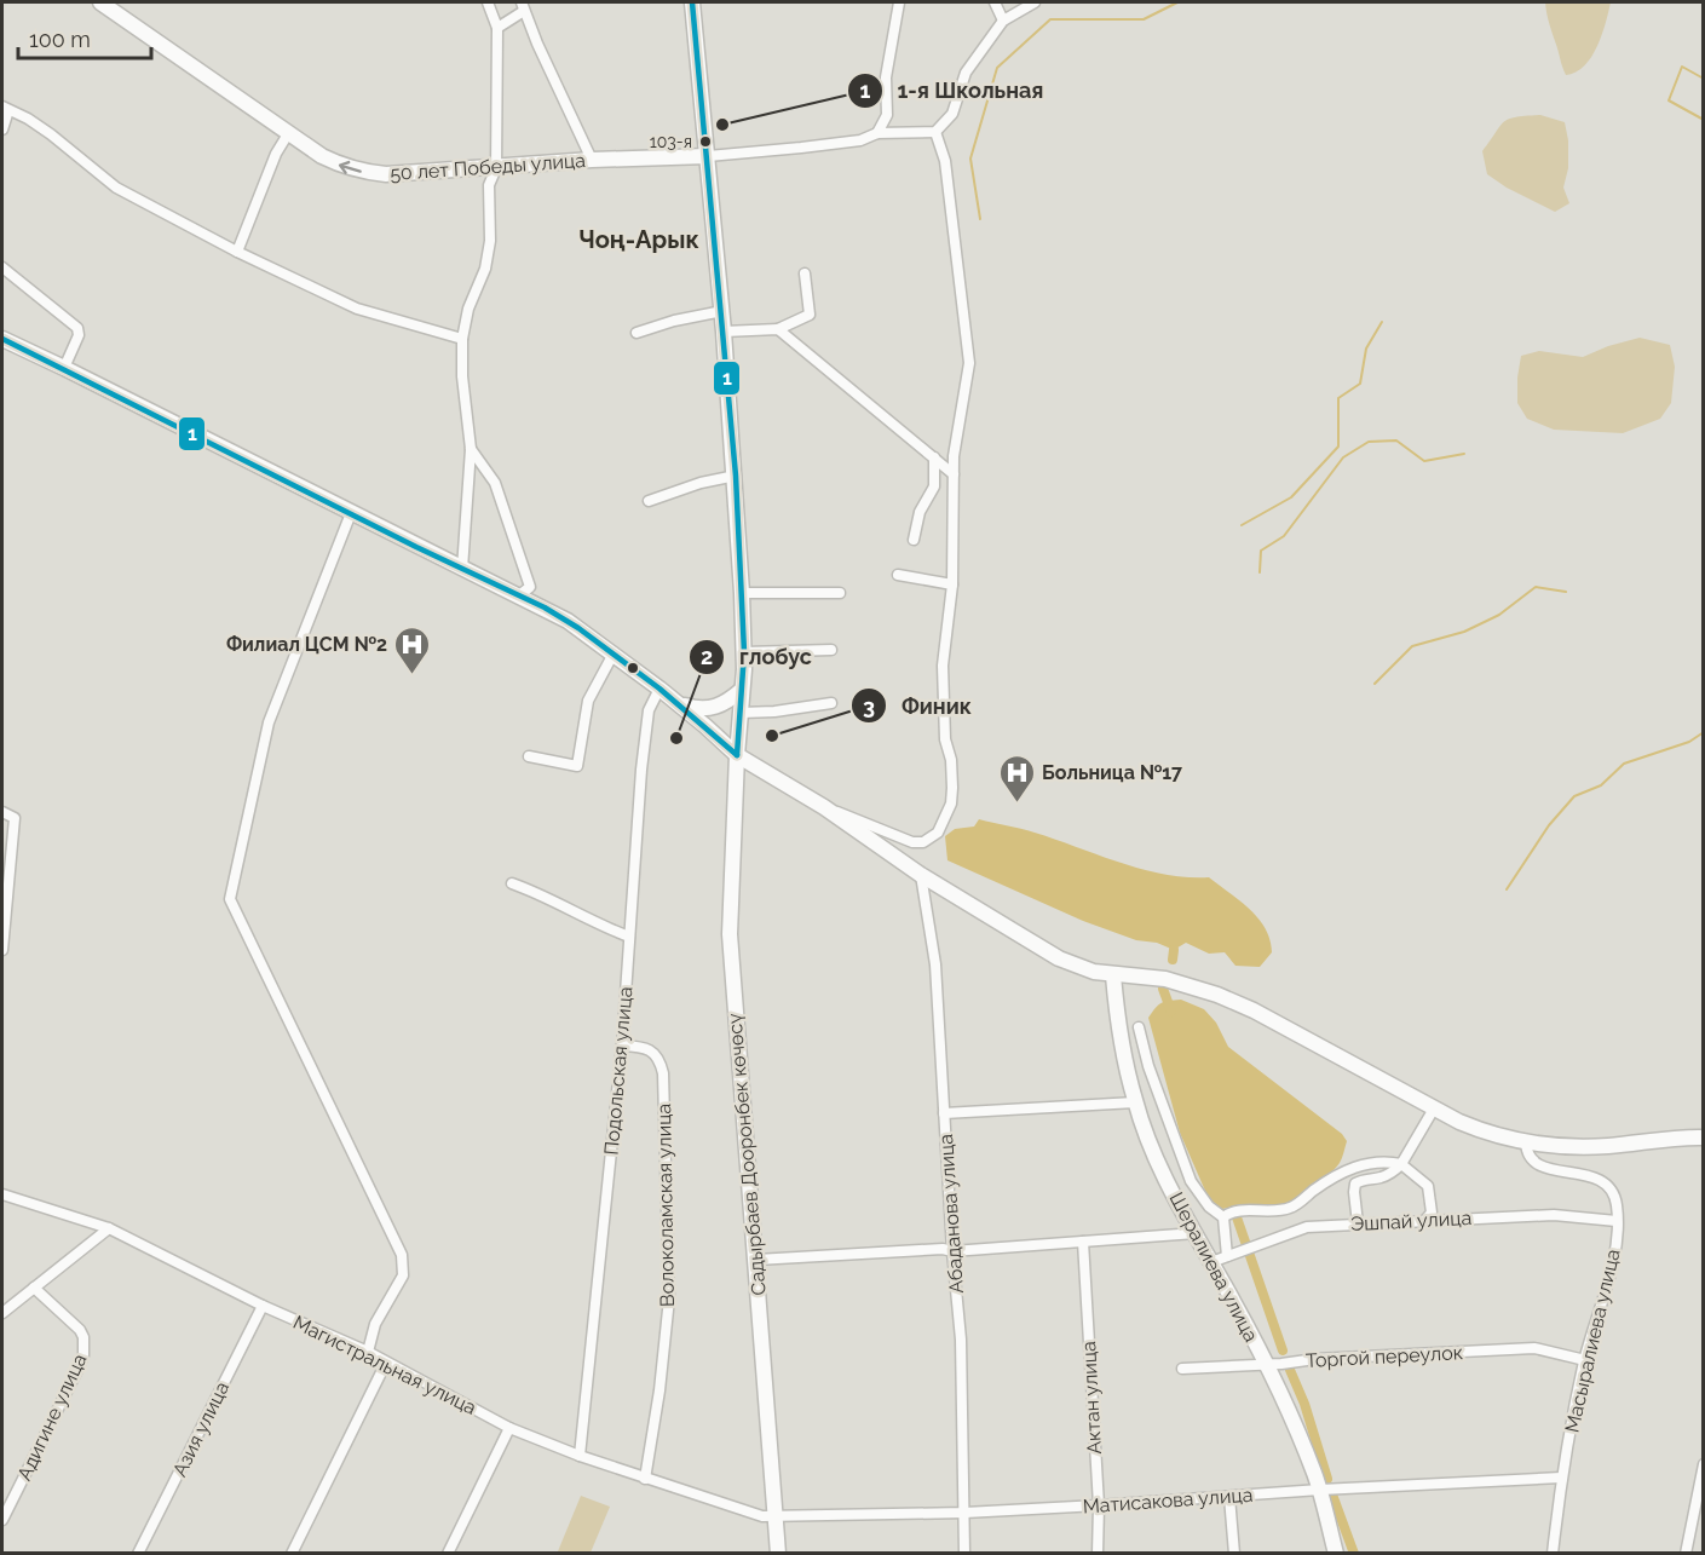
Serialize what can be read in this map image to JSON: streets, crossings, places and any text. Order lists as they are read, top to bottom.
{
  "streets": {
    "main road": ["50 лет Победы улица", "Садырбаев Дооронбек көчөсү", "Шералиева улица"],
    "street": [
      "Подольская улица",
      "Волоколамская улица",
      "Абаданова улица",
      "Эшпай улица",
      "Масыралиева улица",
      "Торгой переулок",
      "Магистральная улица",
      "Актан улица",
      "Адигине улица",
      "Азия улица",
      "Матисакова улица"
    ]
  },
  "crossings": [
    ["50 лет Победы улица", "Садырбаев Дооронбек көчөсү"],
    ["Подольская улица", "Волоколамская улица"],
    ["Подольская улица", "Магистральная улица"],
    ["Садырбаев Дооронбек көчөсү", "Магистральная улица"],
    ["Садырбаев Дооронбек көчөсү", "Матисакова улица"],
    ["Волоколамская улица", "Магистральная улица"],
    ["Абаданова улица", "Матисакова улица"],
    ["Эшпай улица", "Шералиева улица"],
    ["Эшпай улица", "Масыралиева улица"],
    ["Шералиева улица", "Торгой переулок"],
    ["Шералиева улица", "Матисакова улица"],
    ["Масыралиева улица", "Торгой переулок"],
    ["Масыралиева улица", "Матисакова улица"],
    ["Магистральная улица", "Азия улица"],
    ["Магистральная улица", "Матисакова улица"],
    ["Актан улица", "Матисакова улица"]
  ],
  "districts": ["Чоң-Арык"],
  "places": {
    "other": [
      "1-я Школьная",
      "103-я",
      "Финик",
      "глобус"
    ],
    "hospital": ["Филиал ЦСМ №2", "Больница №17"]
  },
  "lines": ["transit line 1"],
  "scale_bar": "100 m"
}
